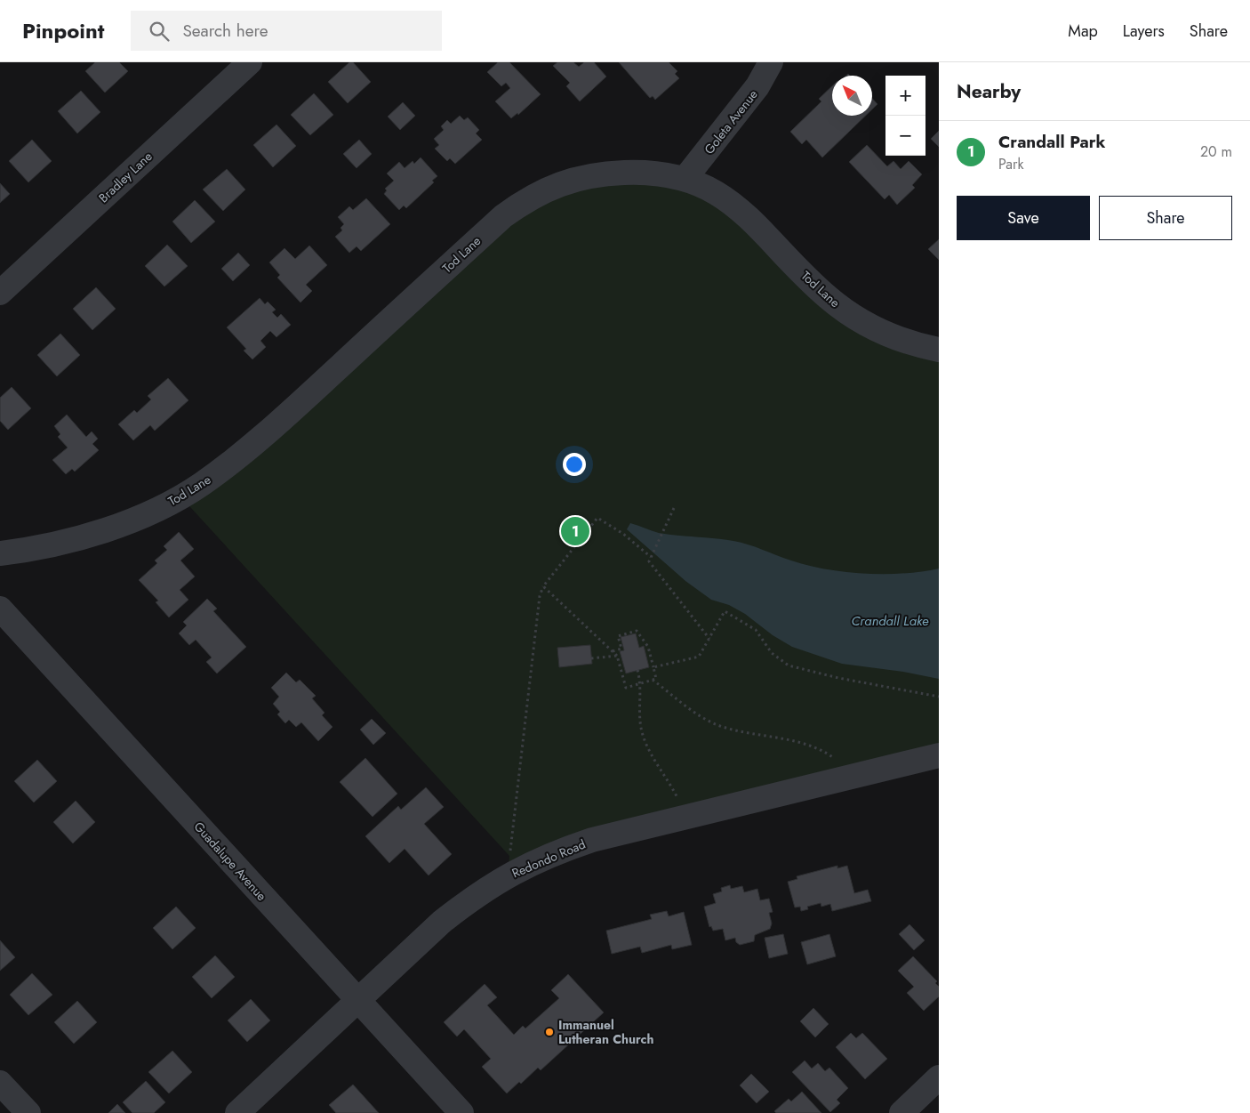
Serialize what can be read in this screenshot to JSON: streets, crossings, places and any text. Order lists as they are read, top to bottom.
{
  "streets": {
    "street": [
      "Goleta Avenue",
      "Bradley Lane",
      "Tod Lane",
      "Redondo Road",
      "Guadalupe Avenue"
    ]
  },
  "crossings": [
    ["Goleta Avenue", "Tod Lane"],
    ["Redondo Road", "Guadalupe Avenue"]
  ],
  "water": ["Crandall Lake"],
  "places": ["Immanuel Lutheran Church"],
  "north": "top left",
  "page": {
    "header": "Pinpoint",
    "search": "Search here",
    "nav": ["Map", "Layers", "Share"],
    "heading": "Nearby",
    "map_buttons": ["+", "−"],
    "list": [
      {
        "mark": "1",
        "name": "Crandall Park",
        "note": "Park",
        "value": "20 m"
      }
    ],
    "buttons": ["Save", "Share"],
    "pins": "1"
  }
}
